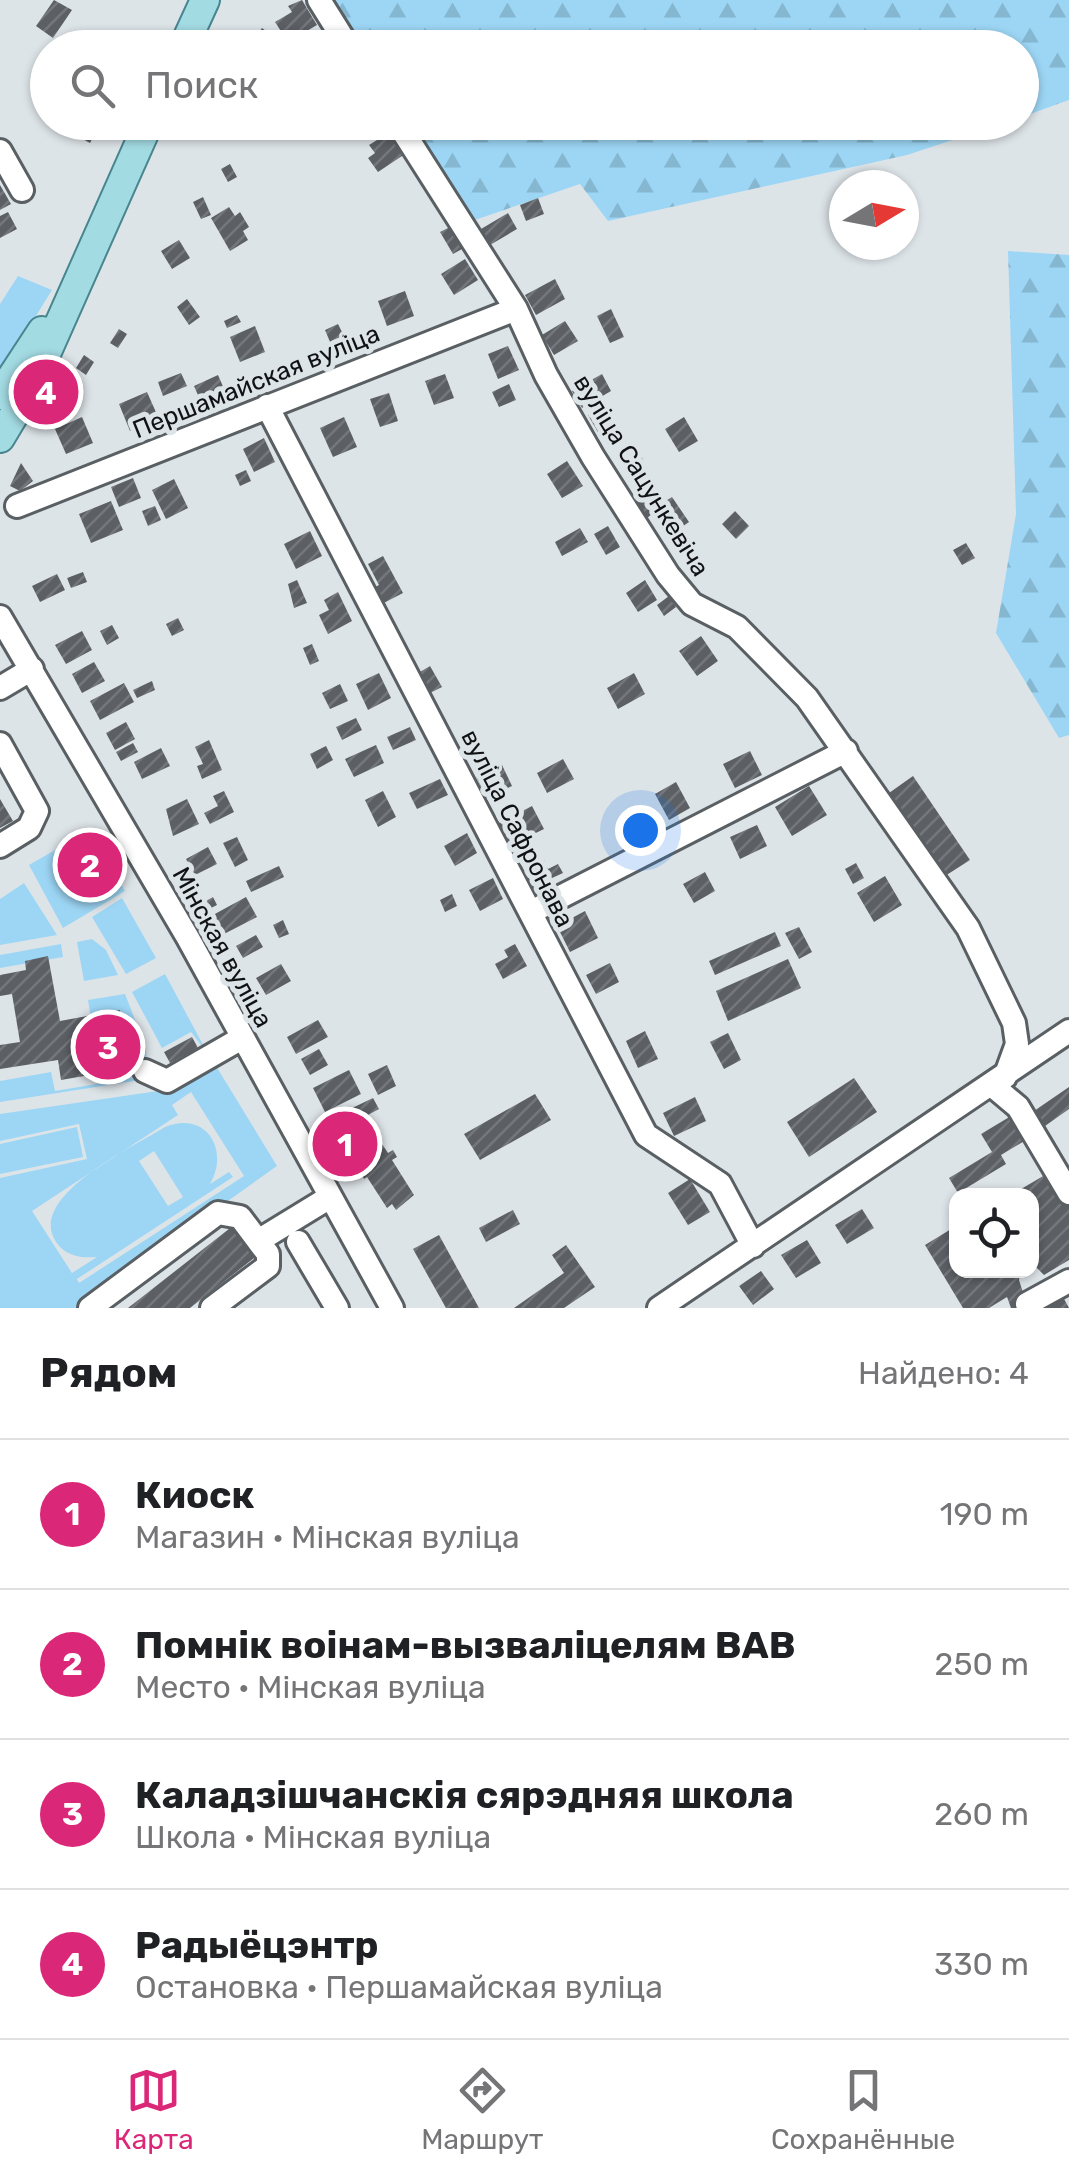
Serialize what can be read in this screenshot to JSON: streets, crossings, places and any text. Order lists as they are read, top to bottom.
{
  "streets": {
    "street": [
      "Першамайская вуліца",
      "вуліца Сацункевіча",
      "вуліца Сафронава",
      "Мінская вуліца"
    ]
  },
  "crossings": [
    ["Першамайская вуліца", "вуліца Сацункевіча"],
    ["Першамайская вуліца", "вуліца Сафронава"]
  ],
  "north": "right",
  "page": {
    "search": "Поиск",
    "pins": [
      "4",
      "2",
      "3",
      "1"
    ],
    "heading": ["Рядом", "Найдено: 4"],
    "list": [
      {
        "mark": "1",
        "name": "Киоск",
        "note": "Магазин · Мінская вуліца",
        "value": "190 m"
      },
      {
        "mark": "2",
        "name": "Помнік воінам-вызваліцелям ВАВ",
        "note": "Место · Мінская вуліца",
        "value": "250 m"
      },
      {
        "mark": "3",
        "name": "Каладзішчанскія сярэдняя школа",
        "note": "Школа · Мінская вуліца",
        "value": "260 m"
      },
      {
        "mark": "4",
        "name": "Радыёцэнтр",
        "note": "Остановка · Першамайская вуліца",
        "value": "330 m"
      }
    ],
    "nav": ["Карта", "Маршрут", "Сохранённые"]
  }
}
